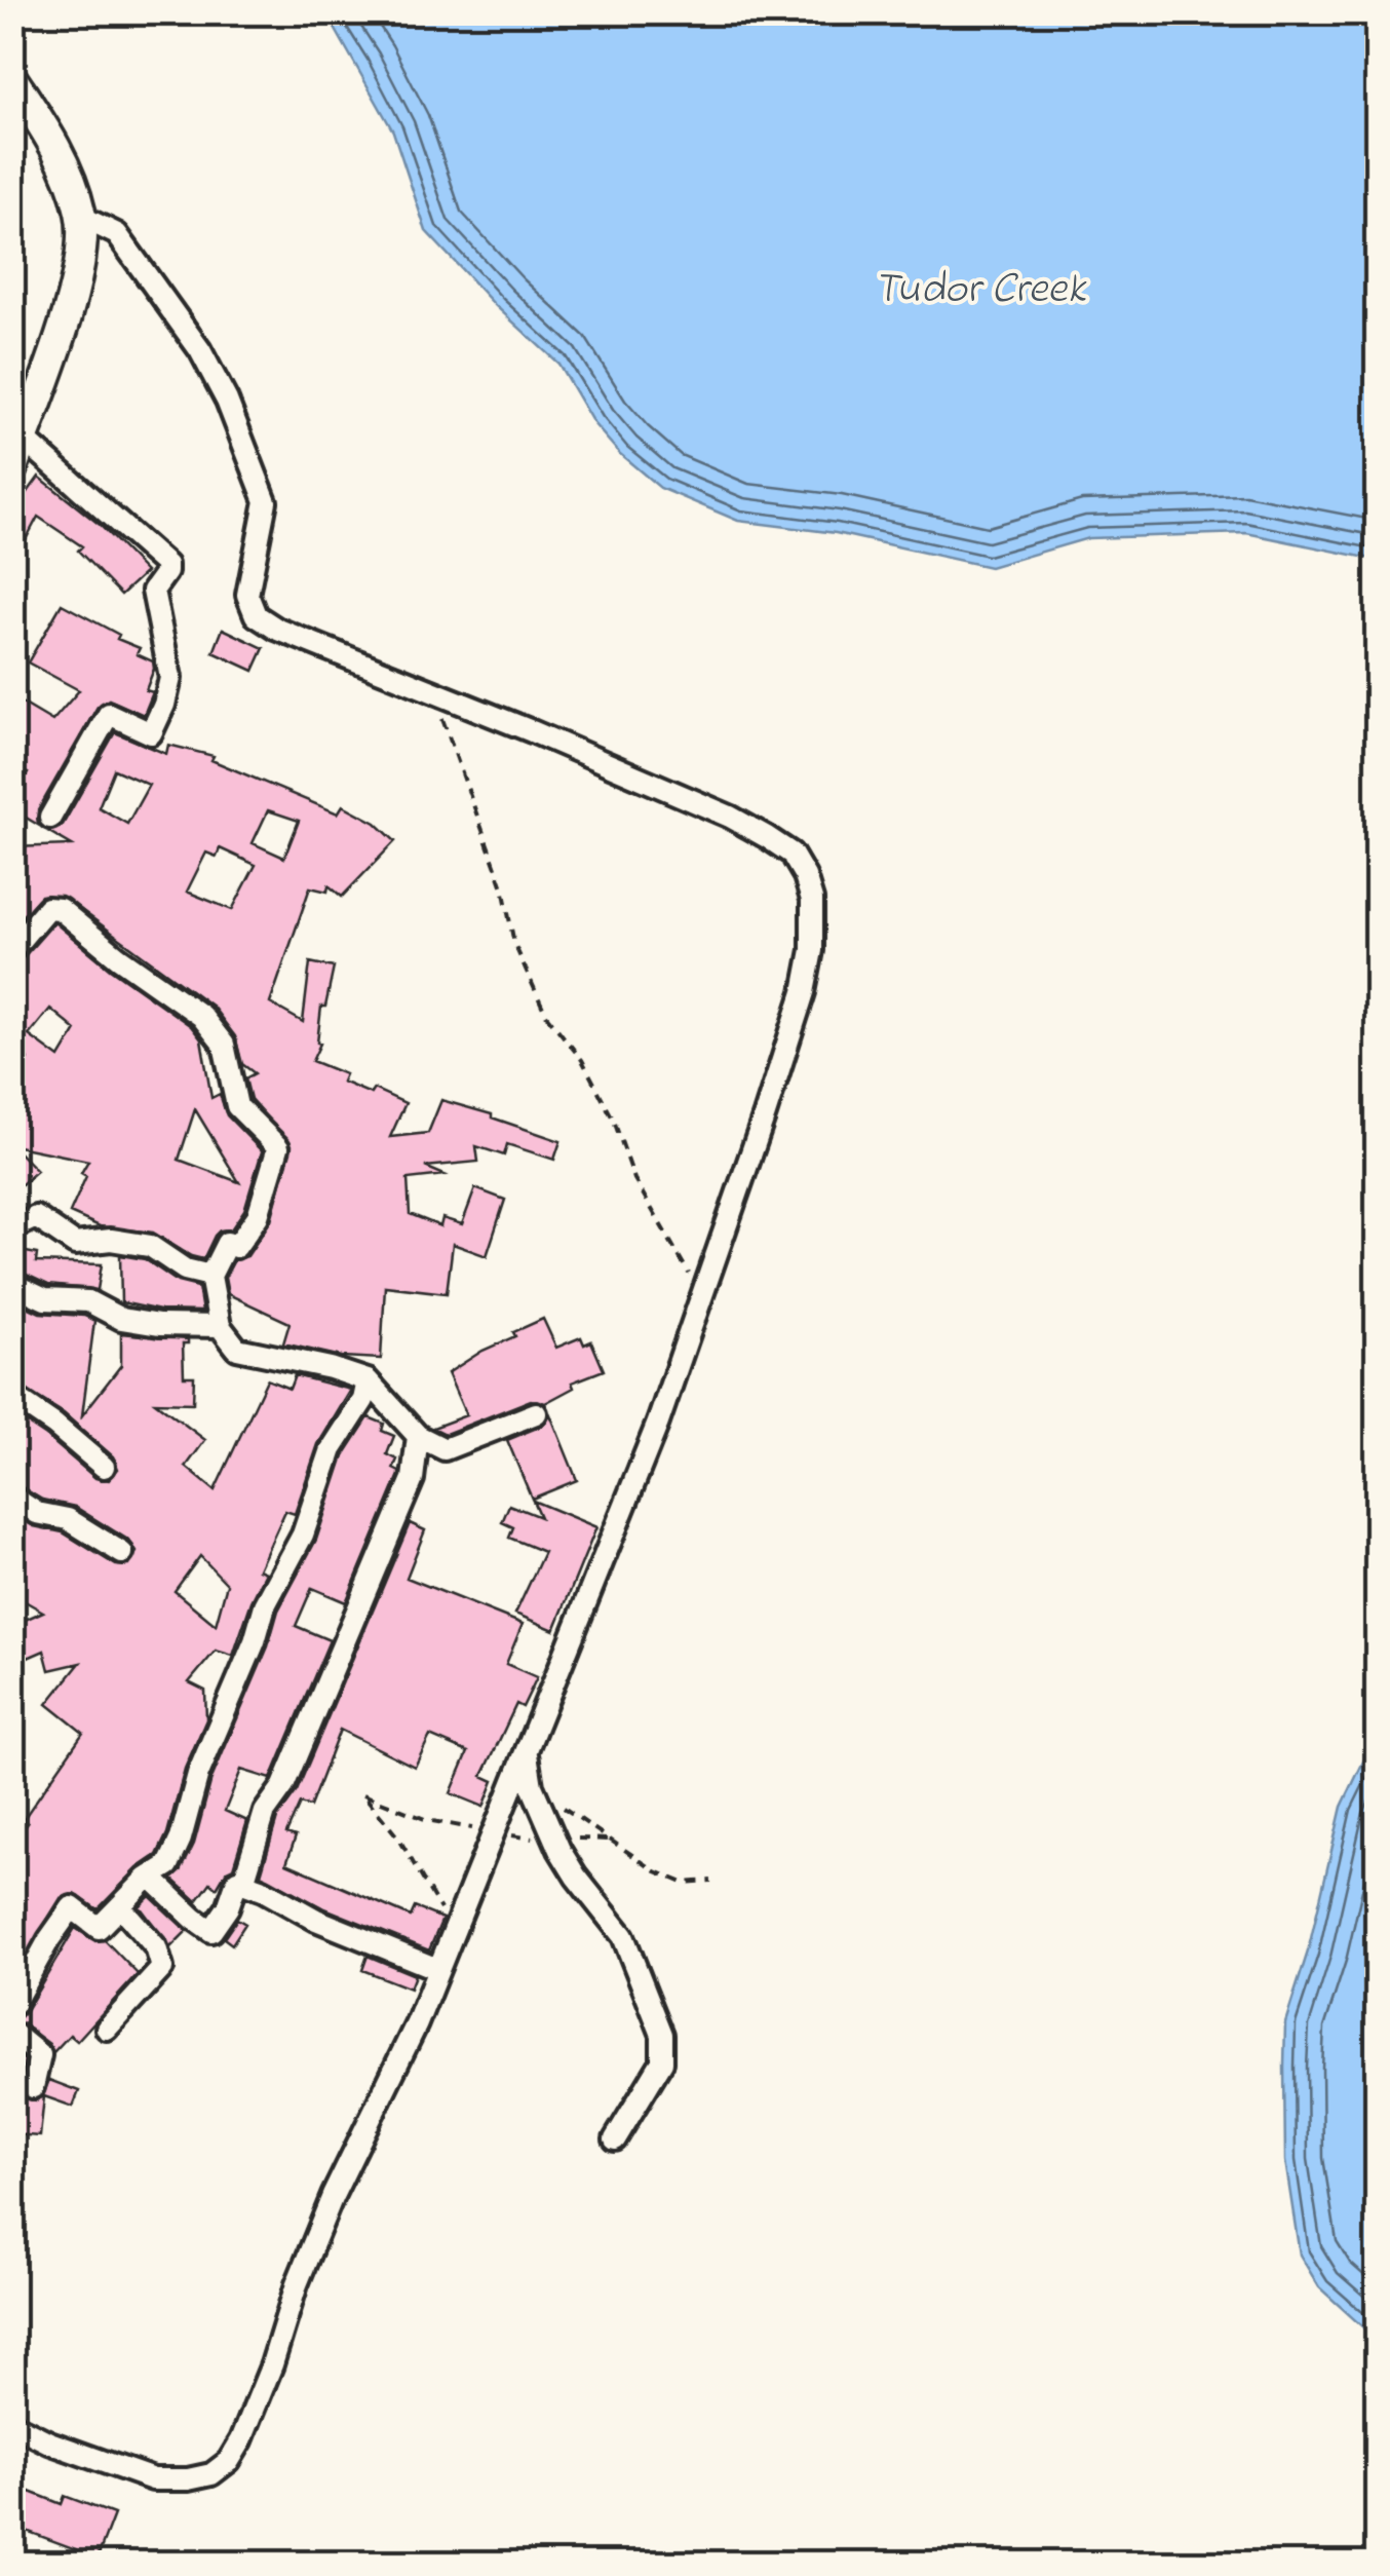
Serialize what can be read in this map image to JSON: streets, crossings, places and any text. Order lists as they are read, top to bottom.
{
  "water": ["Tudor Creek"]
}
